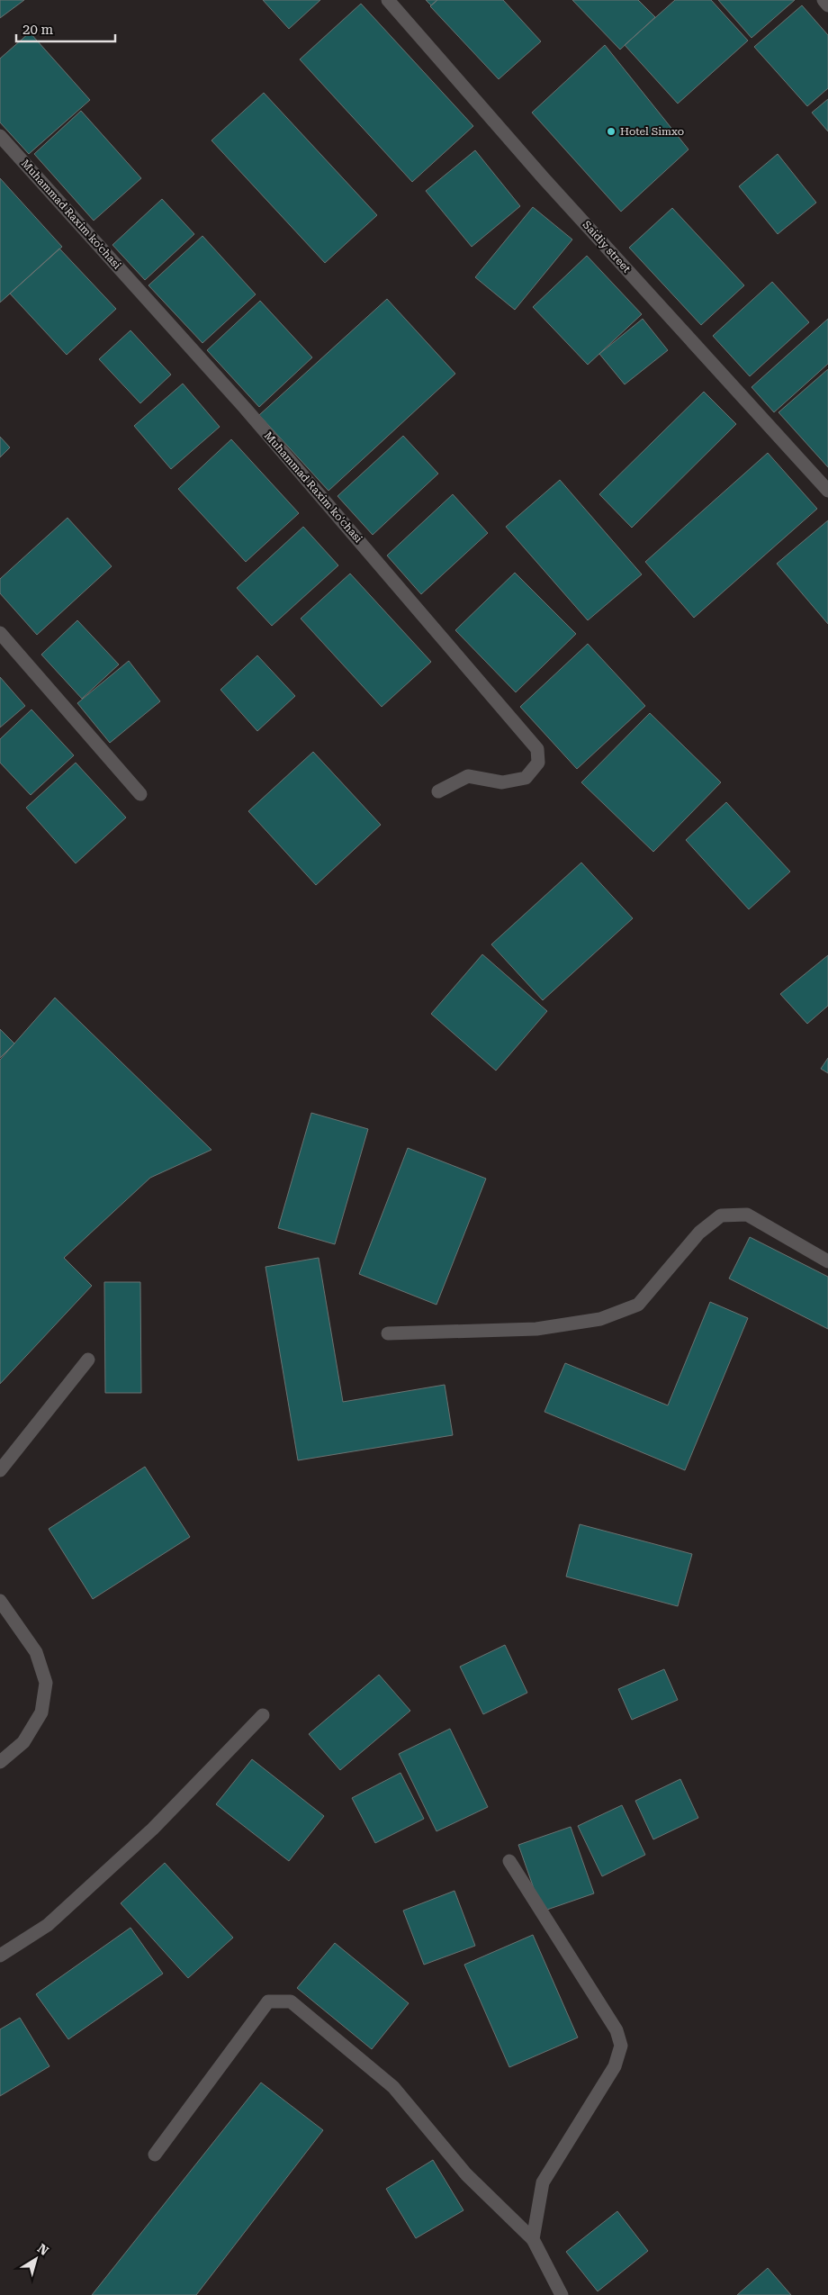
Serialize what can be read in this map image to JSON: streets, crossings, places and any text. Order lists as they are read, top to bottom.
{
  "streets": {
    "street": ["Muhammad Raxim ko'chasi", "Saidiy street"]
  },
  "places": ["Hotel Simxo"],
  "scale_bar": "20 m",
  "north": "top right"
}
